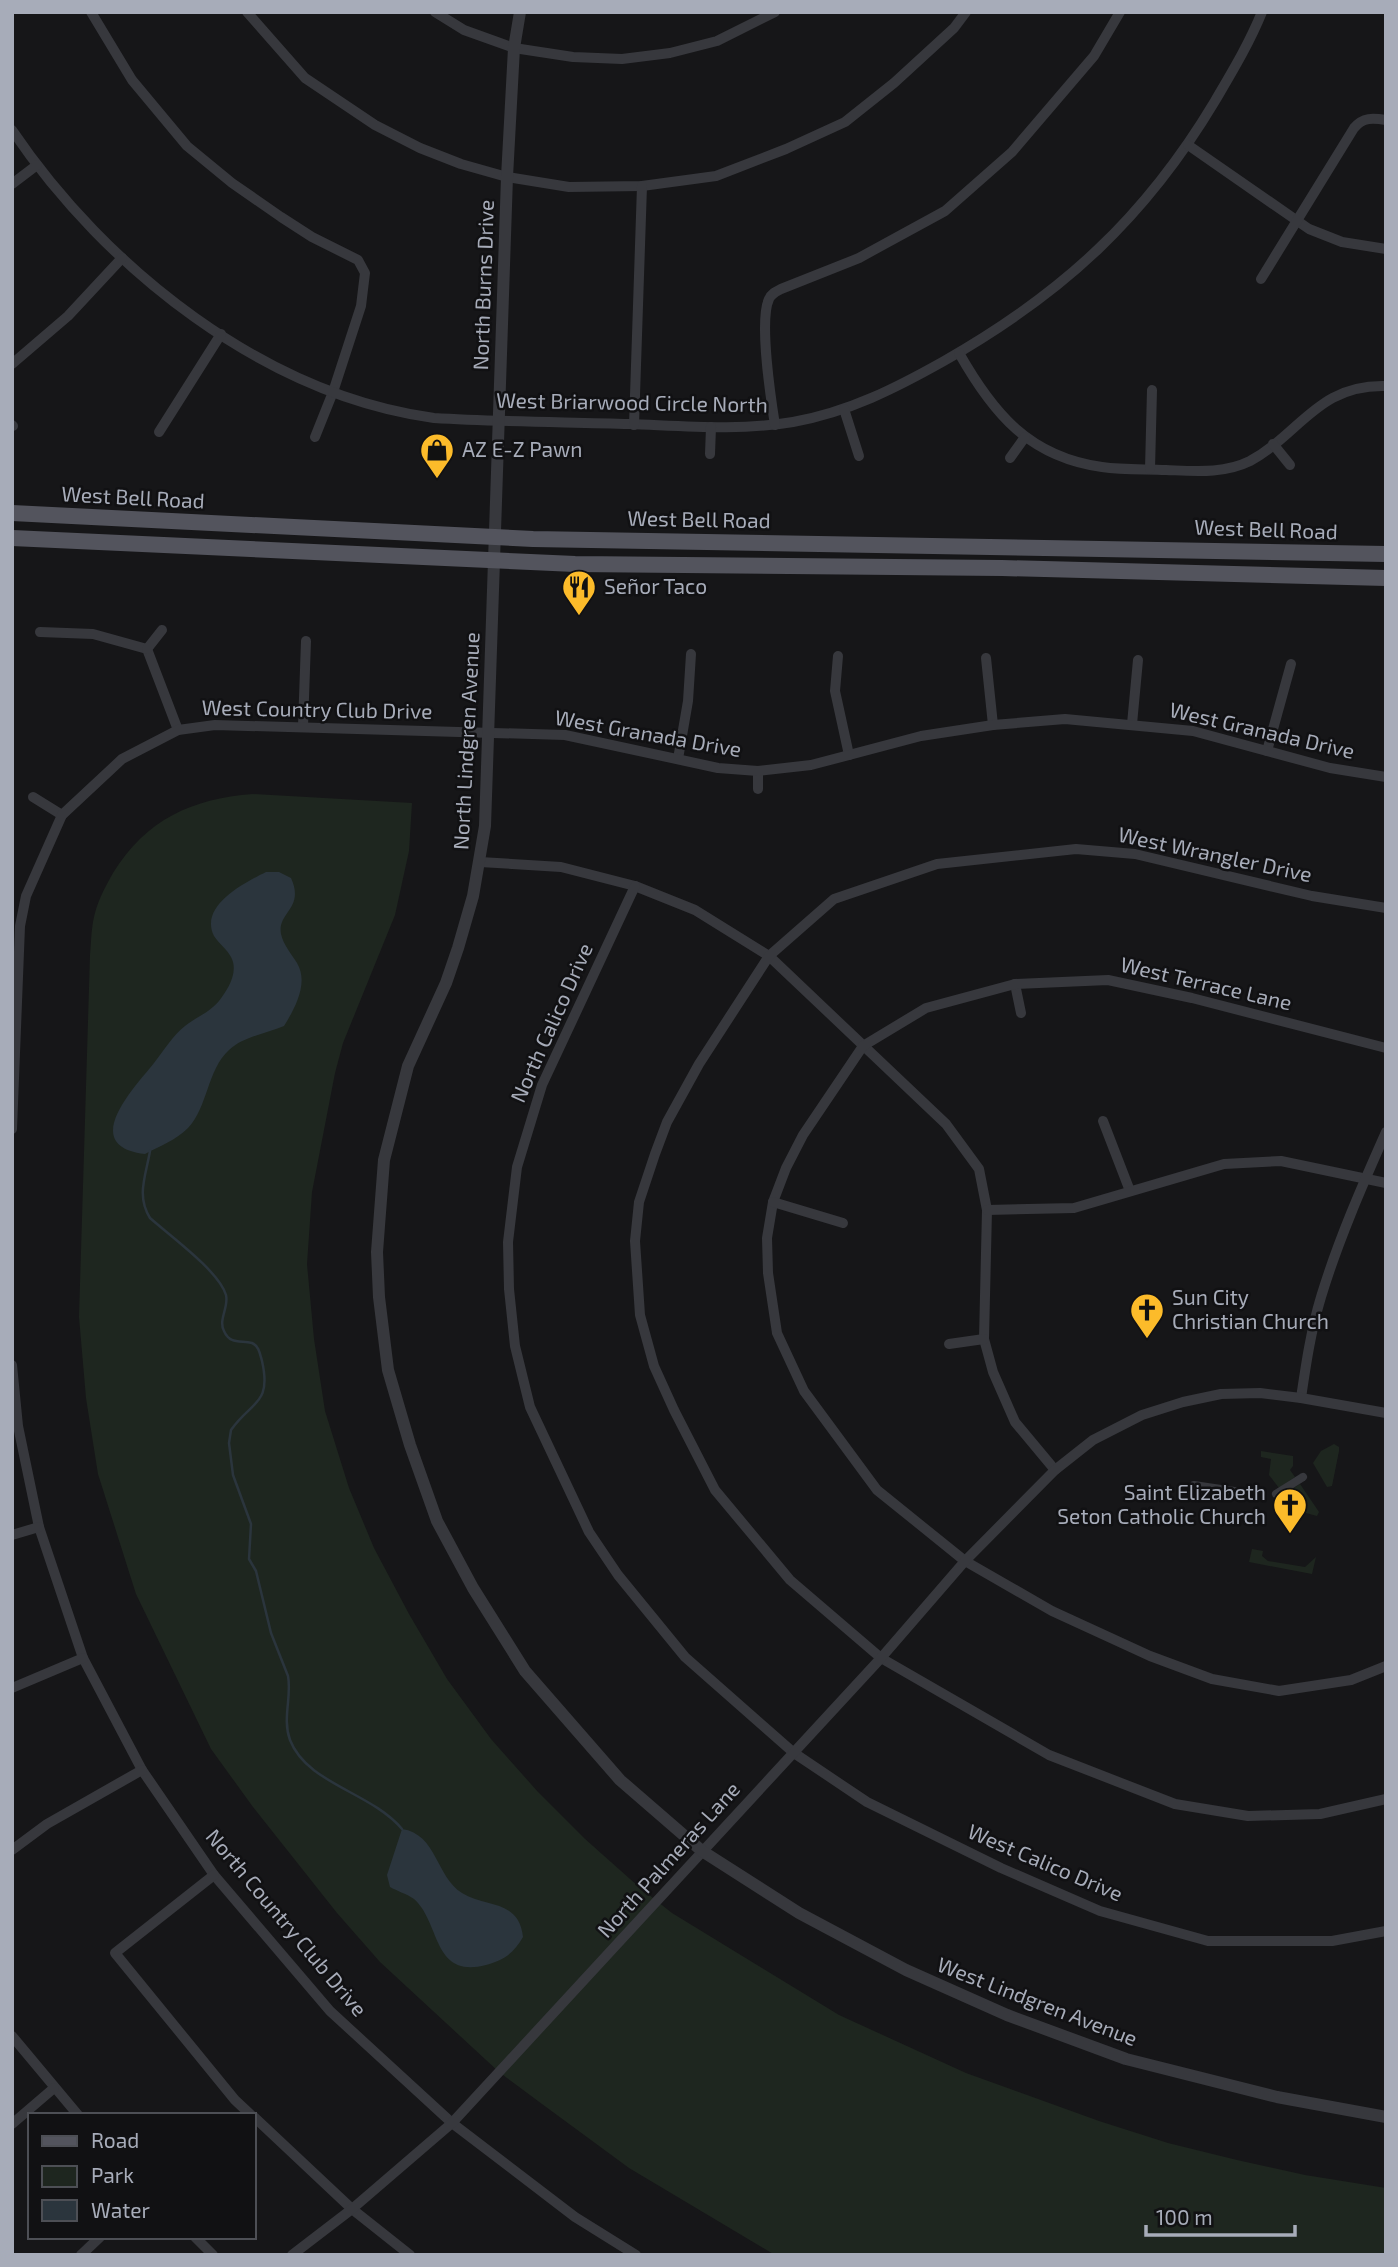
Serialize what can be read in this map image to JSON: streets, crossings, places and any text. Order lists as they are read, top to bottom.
{
  "streets": {
    "main road": ["West Bell Road"],
    "street": [
      "North Burns Drive",
      "West Briarwood Circle North",
      "West Country Club Drive",
      "West Granada Drive",
      "North Lindgren Avenue",
      "West Wrangler Drive",
      "West Terrace Lane",
      "North Calico Drive",
      "North Palmeras Lane",
      "West Calico Drive",
      "North Country Club Drive",
      "West Lindgren Avenue"
    ]
  },
  "crossings": [
    ["North Burns Drive", "West Briarwood Circle North"],
    ["North Burns Drive", "West Bell Road"],
    ["North Burns Drive", "North Lindgren Avenue"],
    ["West Bell Road", "North Lindgren Avenue"],
    ["West Country Club Drive", "West Granada Drive"],
    ["West Country Club Drive", "North Lindgren Avenue"],
    ["West Granada Drive", "North Lindgren Avenue"],
    ["North Lindgren Avenue", "North Palmeras Lane"],
    ["North Lindgren Avenue", "West Lindgren Avenue"],
    ["West Wrangler Drive", "North Palmeras Lane"],
    ["North Calico Drive", "North Palmeras Lane"],
    ["North Calico Drive", "West Calico Drive"],
    ["North Palmeras Lane", "West Calico Drive"],
    ["North Palmeras Lane", "North Country Club Drive"],
    ["North Palmeras Lane", "West Lindgren Avenue"]
  ],
  "places": {
    "shop": ["AZ E-Z Pawn"],
    "restaurant": ["Señor Taco"],
    "church": ["Sun City Christian Church", "Saint Elizabeth Seton Catholic Church"]
  },
  "legend": ["Road", "Park", "Water"],
  "scale_bar": "100 m"
}
